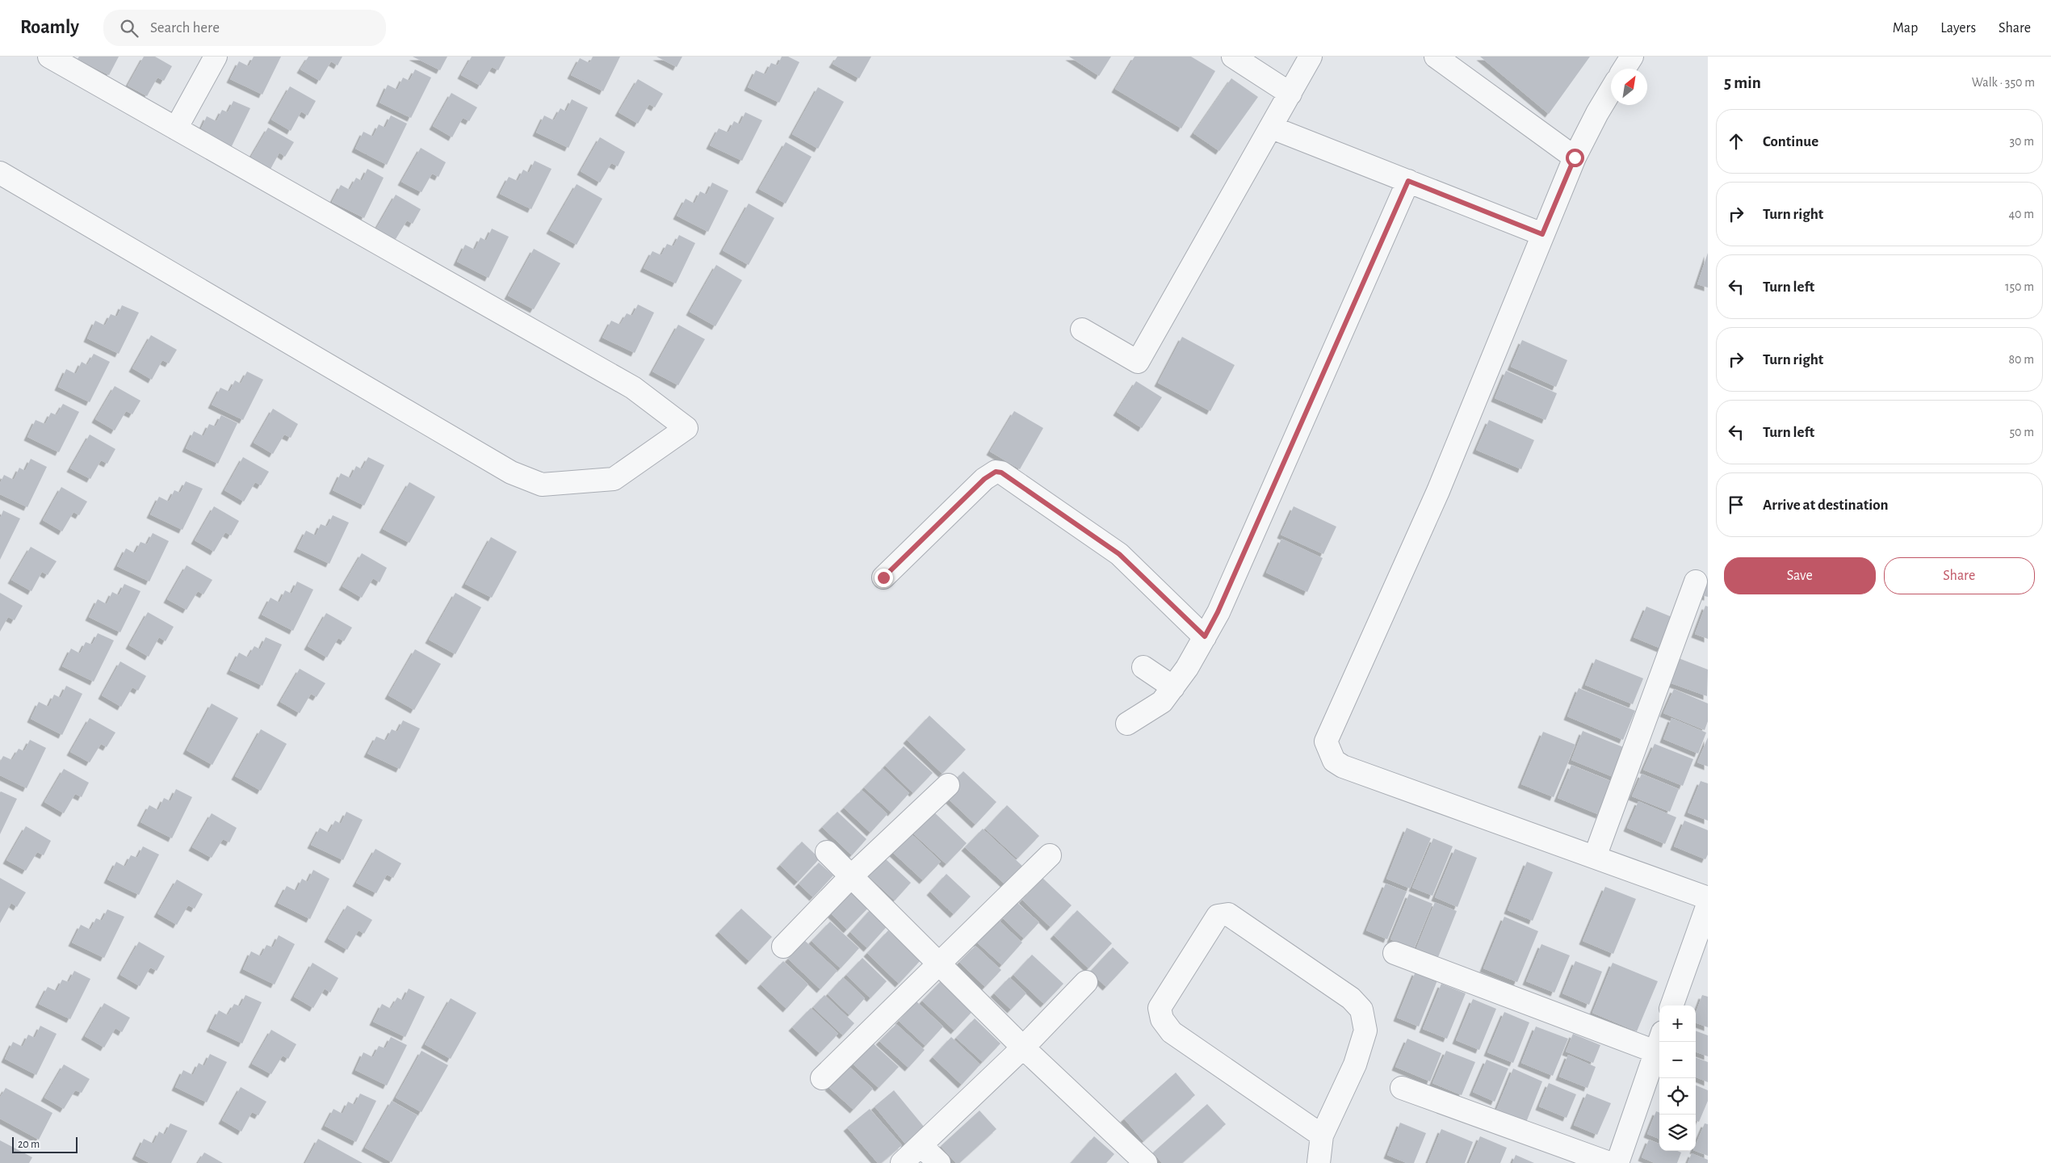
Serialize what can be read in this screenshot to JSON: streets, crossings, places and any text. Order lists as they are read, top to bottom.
{
  "scale_bar": "20 m",
  "north": "top right",
  "page": {
    "header": "Roamly",
    "search": "Search here",
    "nav": ["Map", "Layers", "Share"],
    "heading": ["5 min", "Walk · 350 m"],
    "list": [
      ["Continue", "30 m"],
      ["Turn right", "40 m"],
      ["Turn left", "150 m"],
      ["Turn right", "80 m"],
      ["Turn left", "50 m"],
      "Arrive at destination"
    ],
    "buttons": ["Save", "Share"],
    "map_buttons": ["+", "−"],
    "scale": "20 m"
  }
}
